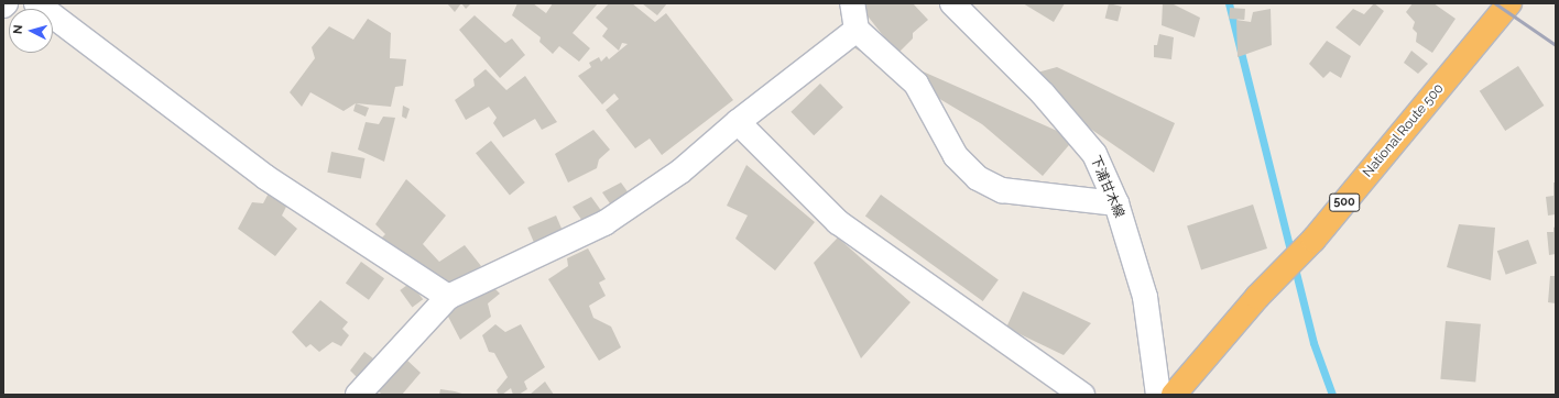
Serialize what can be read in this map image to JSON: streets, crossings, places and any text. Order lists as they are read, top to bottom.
{
  "streets": {
    "highway": ["National Route 500", "500"],
    "street": ["下浦甘木線"]
  },
  "north": "left"
}
